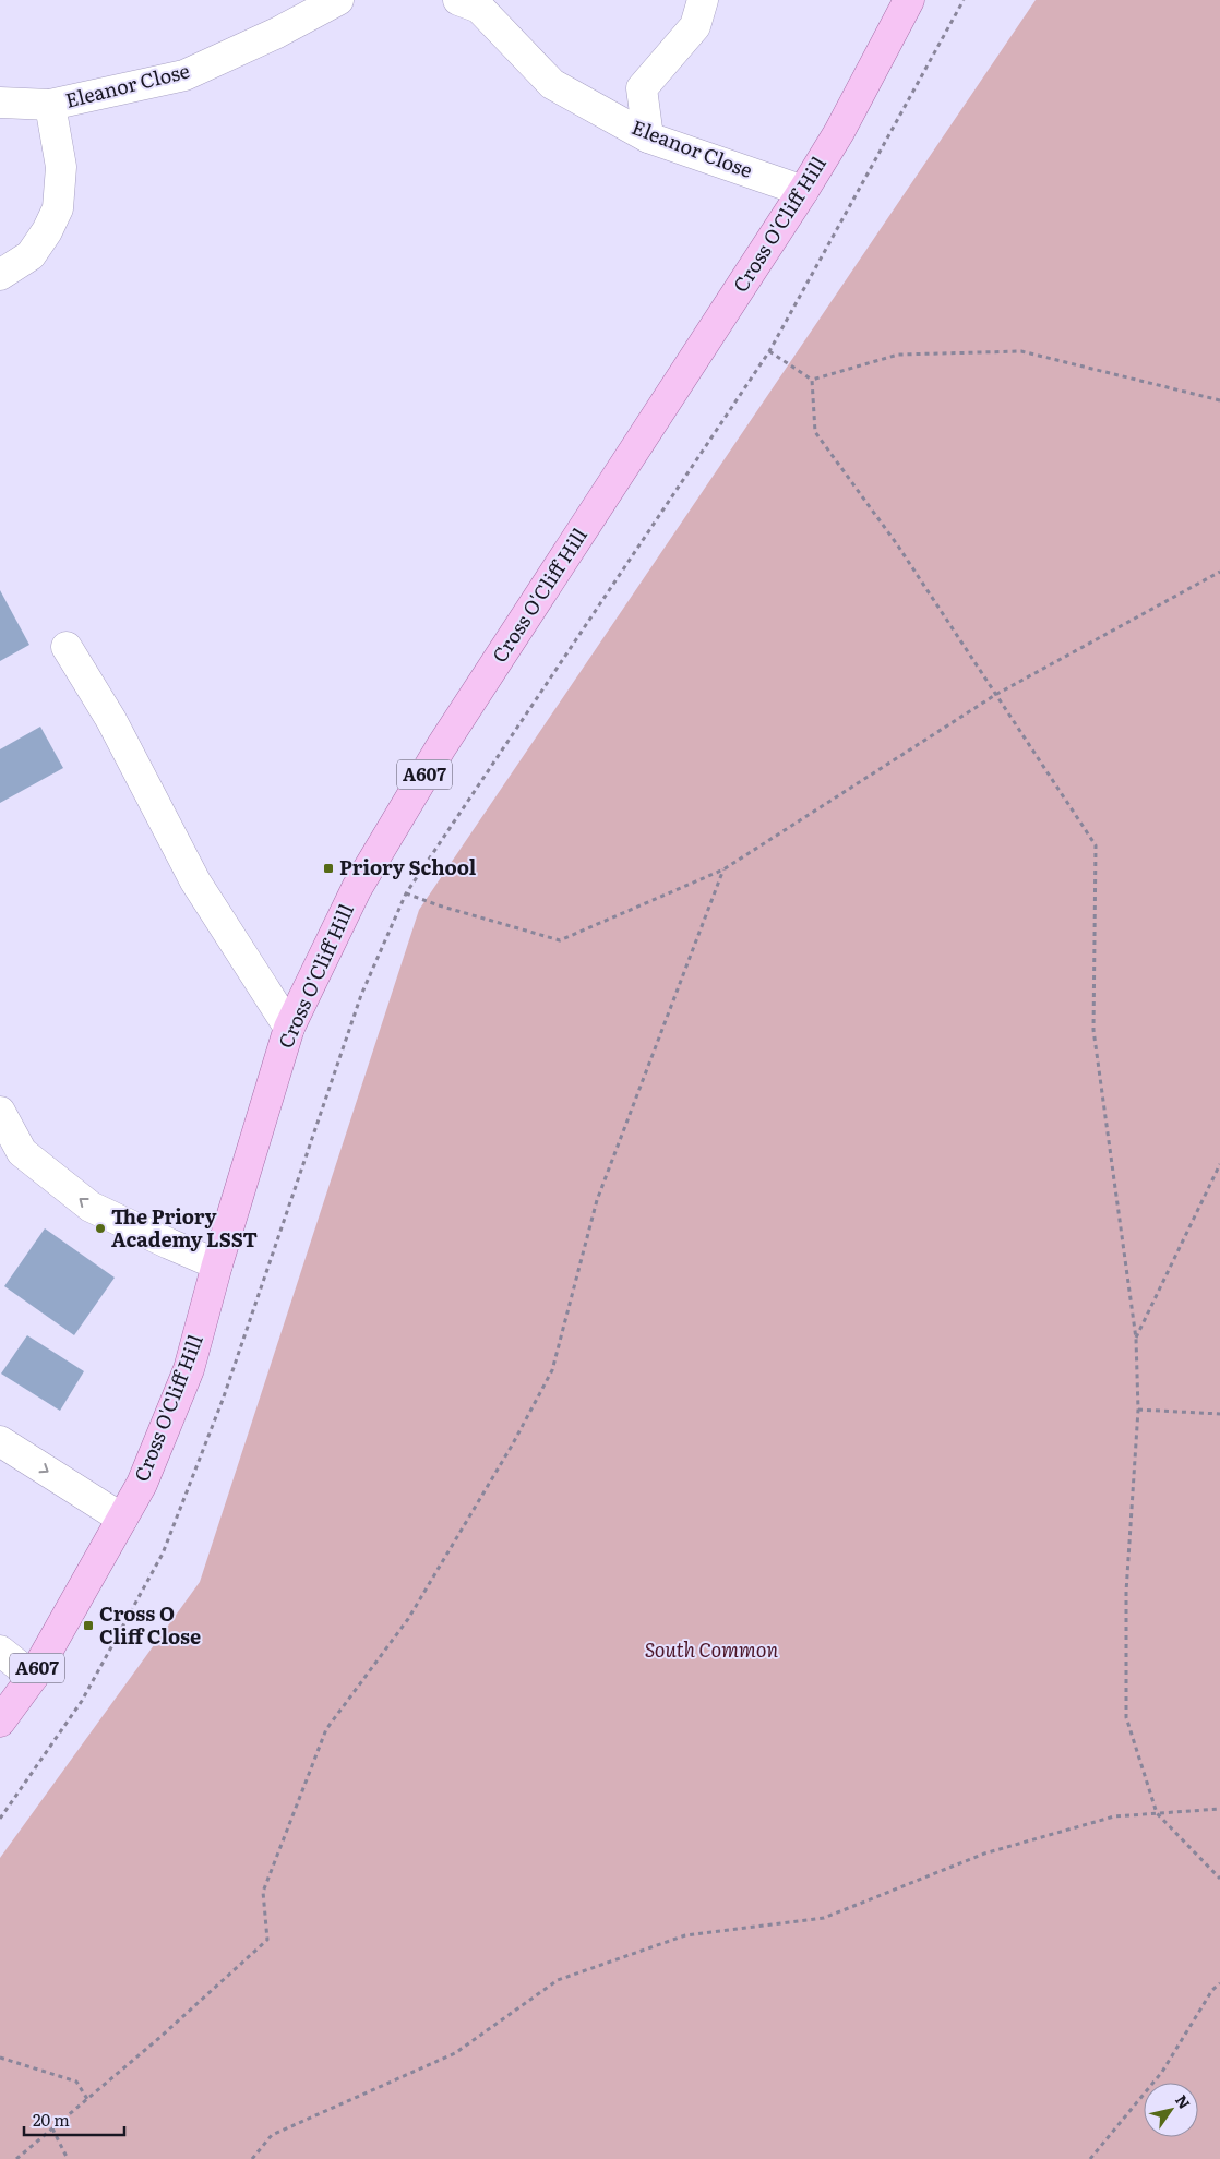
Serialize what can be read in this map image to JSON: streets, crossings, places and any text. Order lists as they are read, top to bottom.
{
  "streets": {
    "main road": ["Cross O'Cliff Hill", "A607"],
    "street": ["Eleanor Close"]
  },
  "crossings": [
    ["Eleanor Close", "Cross O'Cliff Hill"]
  ],
  "parks": ["South Common"],
  "places": {
    "transit": ["Priory School", "Cross O Cliff Close"],
    "other": ["The Priory Academy LSST"]
  },
  "scale_bar": "20 m",
  "north": "top right"
}
